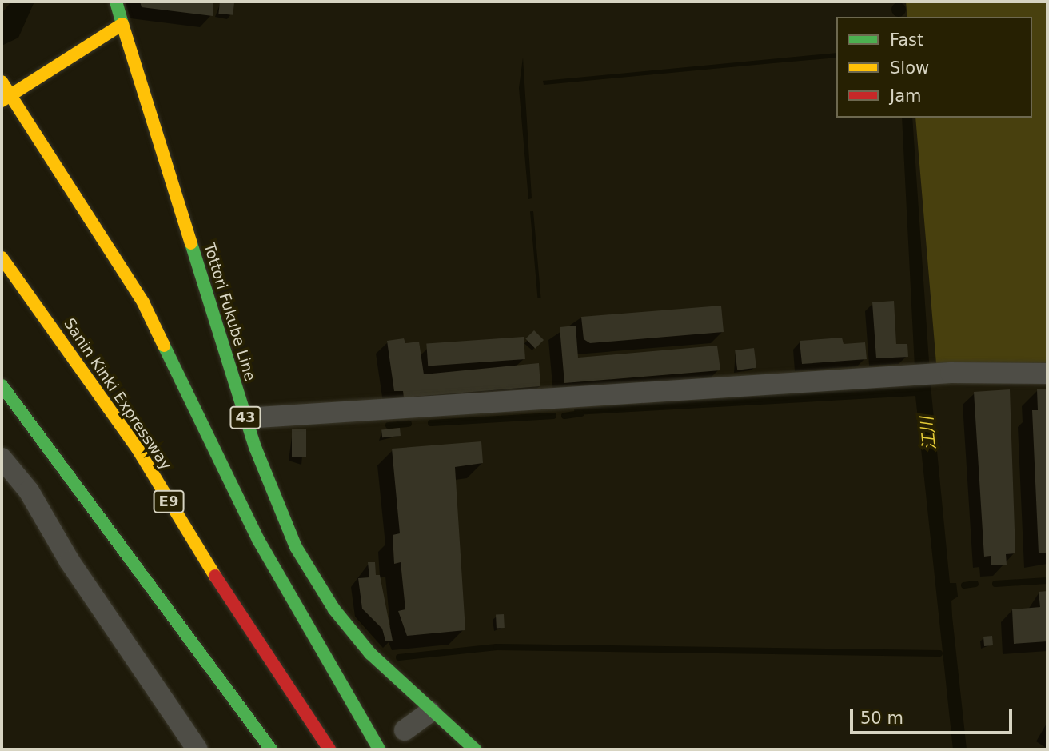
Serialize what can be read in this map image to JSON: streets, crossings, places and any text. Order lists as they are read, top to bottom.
{
  "streets": {
    "main road": [
      "Tottori Fukube Line",
      "Sanin Kinki Expressway",
      "43",
      "E9"
    ]
  },
  "water": ["江川"],
  "legend": ["Fast", "Slow", "Jam"],
  "scale_bar": "50 m"
}
